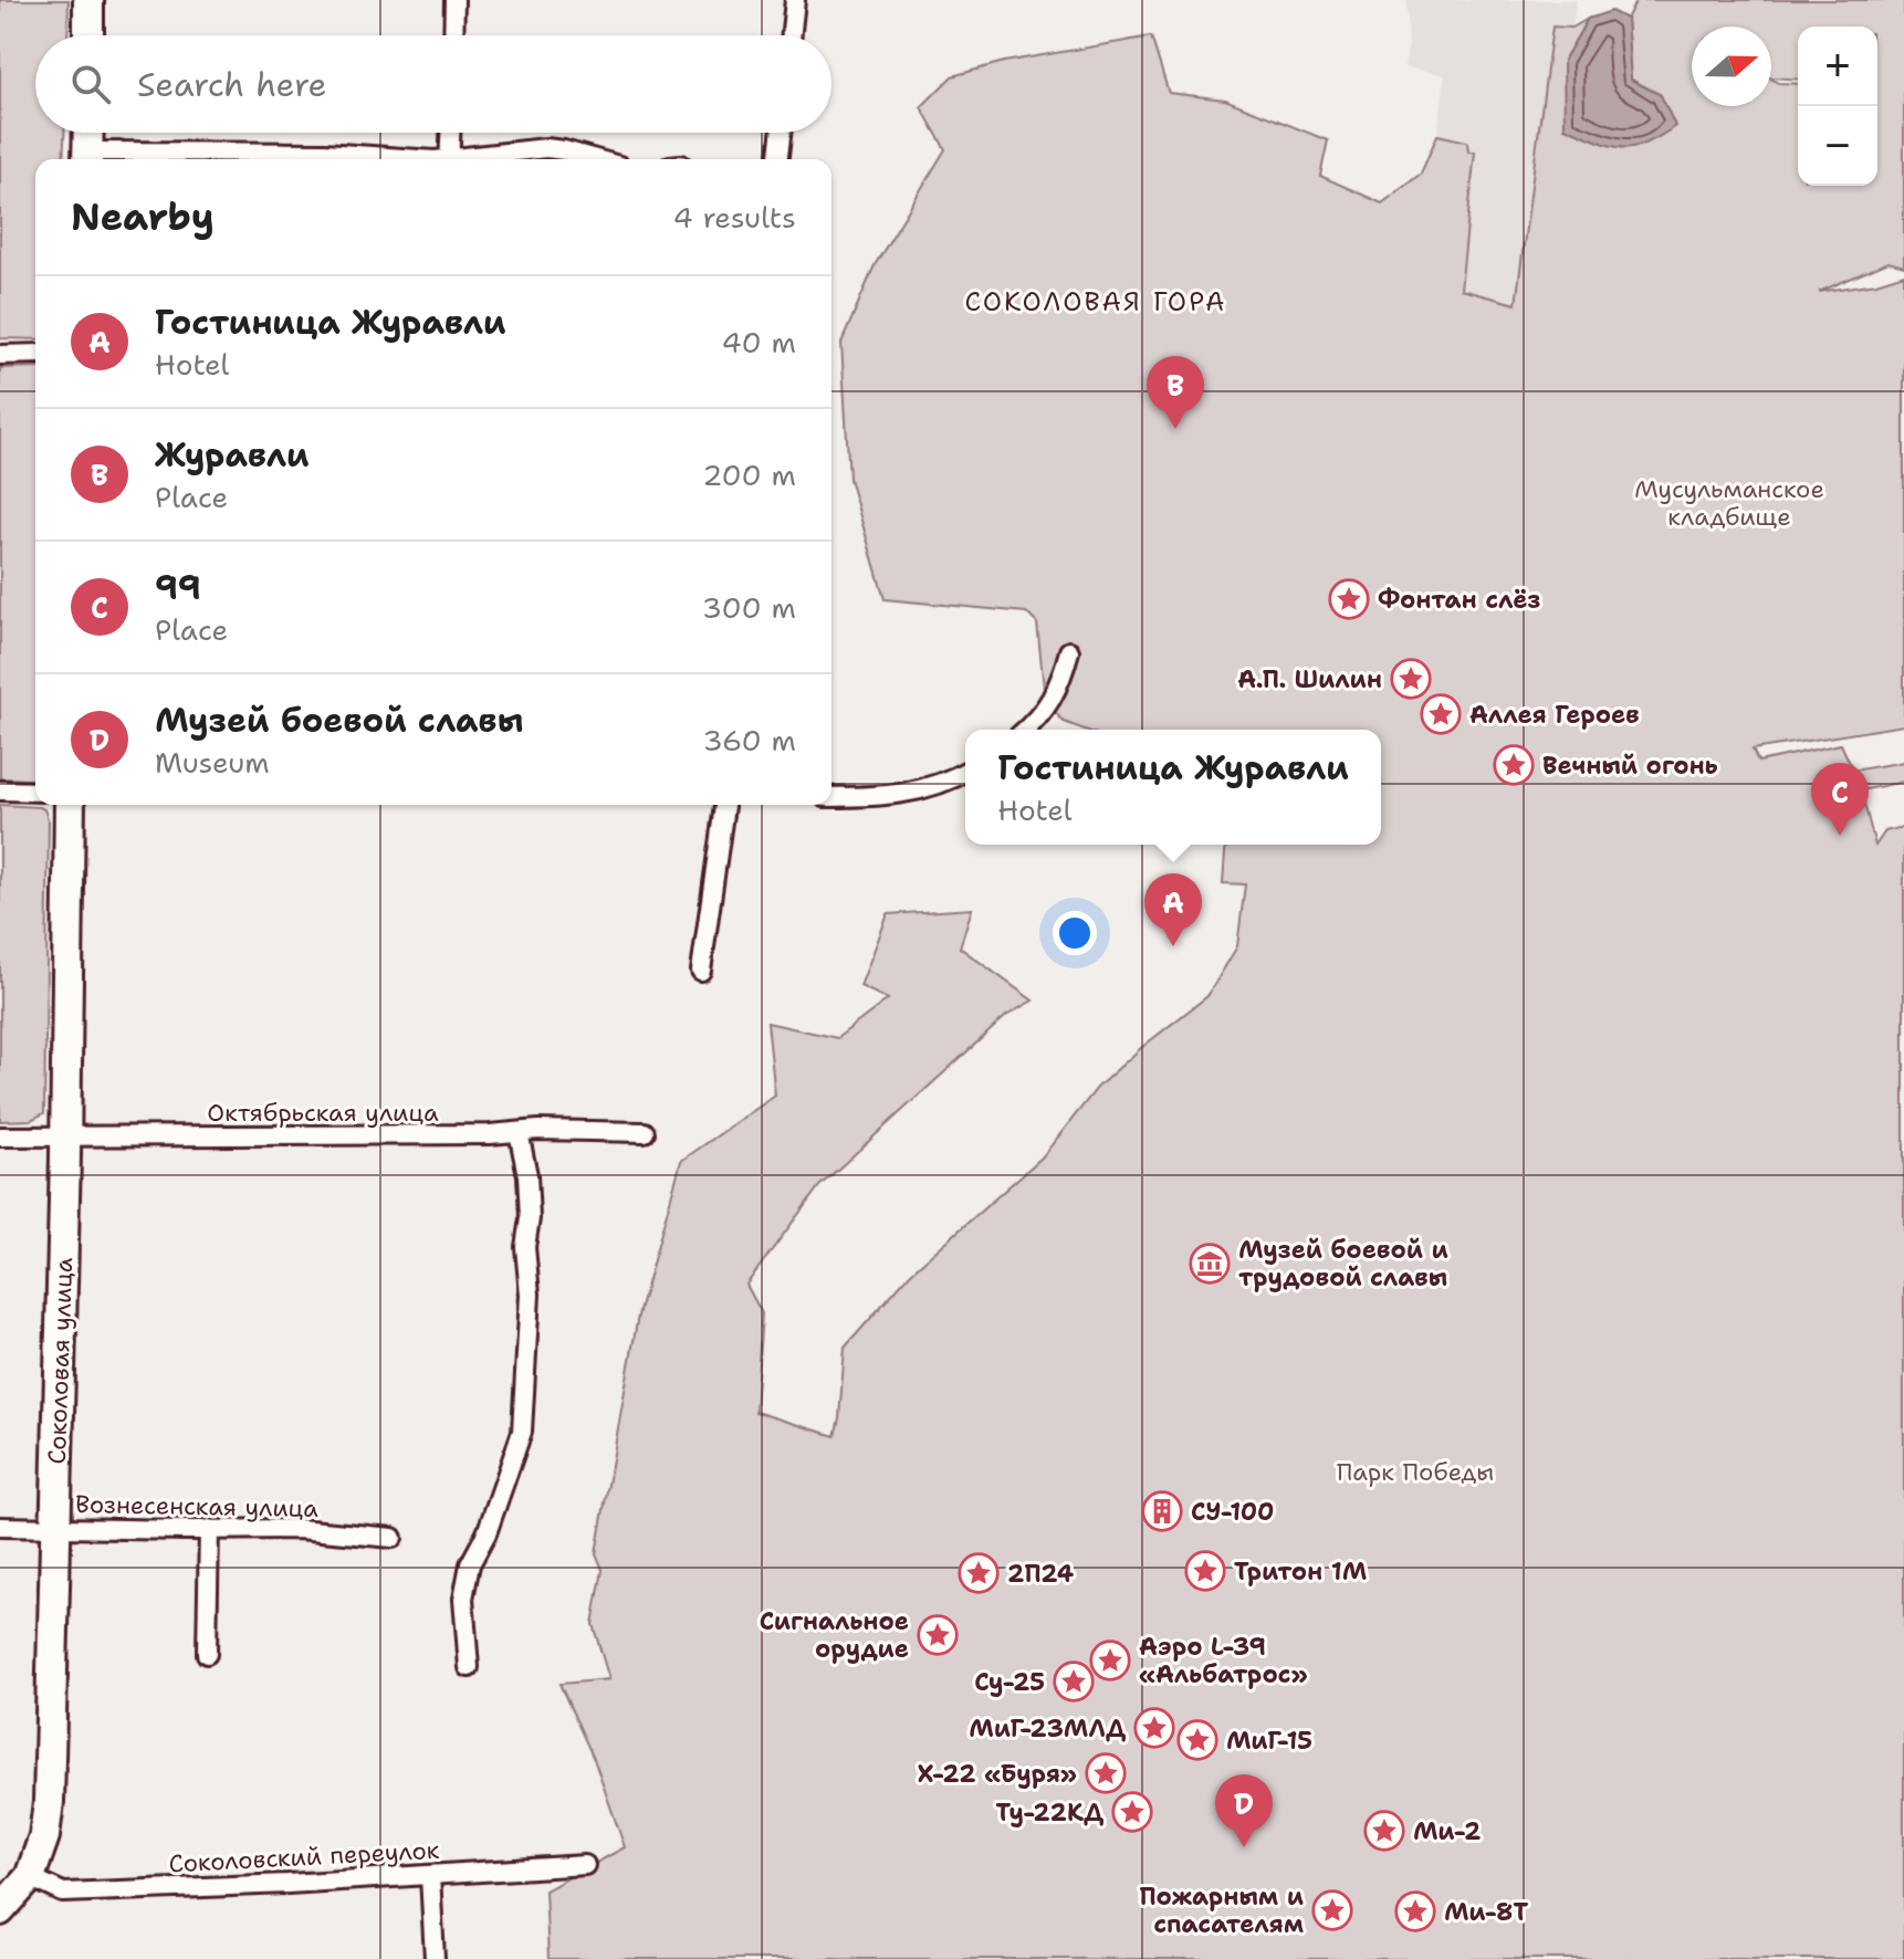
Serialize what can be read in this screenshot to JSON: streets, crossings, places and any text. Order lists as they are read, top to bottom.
{
  "streets": {
    "main road": ["Соколовая улица"],
    "street": ["Октябрьская улица", "Вознесенская улица", "Соколовский переулок"]
  },
  "crossings": [
    ["Октябрьская улица", "Соколовая улица"],
    ["Соколовая улица", "Вознесенская улица"],
    ["Соколовая улица", "Соколовский переулок"]
  ],
  "districts": ["СОКОЛОВАЯ ГОРА"],
  "parks": ["Мусульманское кладбище", "Парк Победы"],
  "places": {
    "place": [
      "Фонтан слёз",
      "А.П. Шилин",
      "Аллея Героев",
      "Вечный огонь",
      "Тритон 1М",
      "2П24",
      "Сигнальное орудие",
      "Аэро L-39 «Альбатрос»",
      "Су-25",
      "МиГ-23МЛД",
      "МиГ-15",
      "Х-22 «Буря»",
      "Ту-22КД",
      "Ми-2",
      "Пожарным и спасателям",
      "Ми-8Т"
    ],
    "museum": ["Музей боевой и трудовой славы"],
    "building": ["СУ-100"]
  },
  "north": "right",
  "page": {
    "map_buttons": ["+", "−"],
    "search": "Search here",
    "heading": ["Nearby", "4 results"],
    "list": [
      {
        "mark": "A",
        "name": "Гостиница Журавли",
        "note": "Hotel",
        "value": "40 m"
      },
      {
        "mark": "B",
        "name": "Журавли",
        "note": "Place",
        "value": "200 m"
      },
      {
        "mark": "C",
        "name": "99",
        "note": "Place",
        "value": "300 m"
      },
      {
        "mark": "D",
        "name": "Музей боевой славы",
        "note": "Museum",
        "value": "360 m"
      }
    ],
    "pins": [
      "B",
      "C",
      "A",
      "D"
    ],
    "popup": ["Гостиница Журавли", "Hotel"]
  }
}
